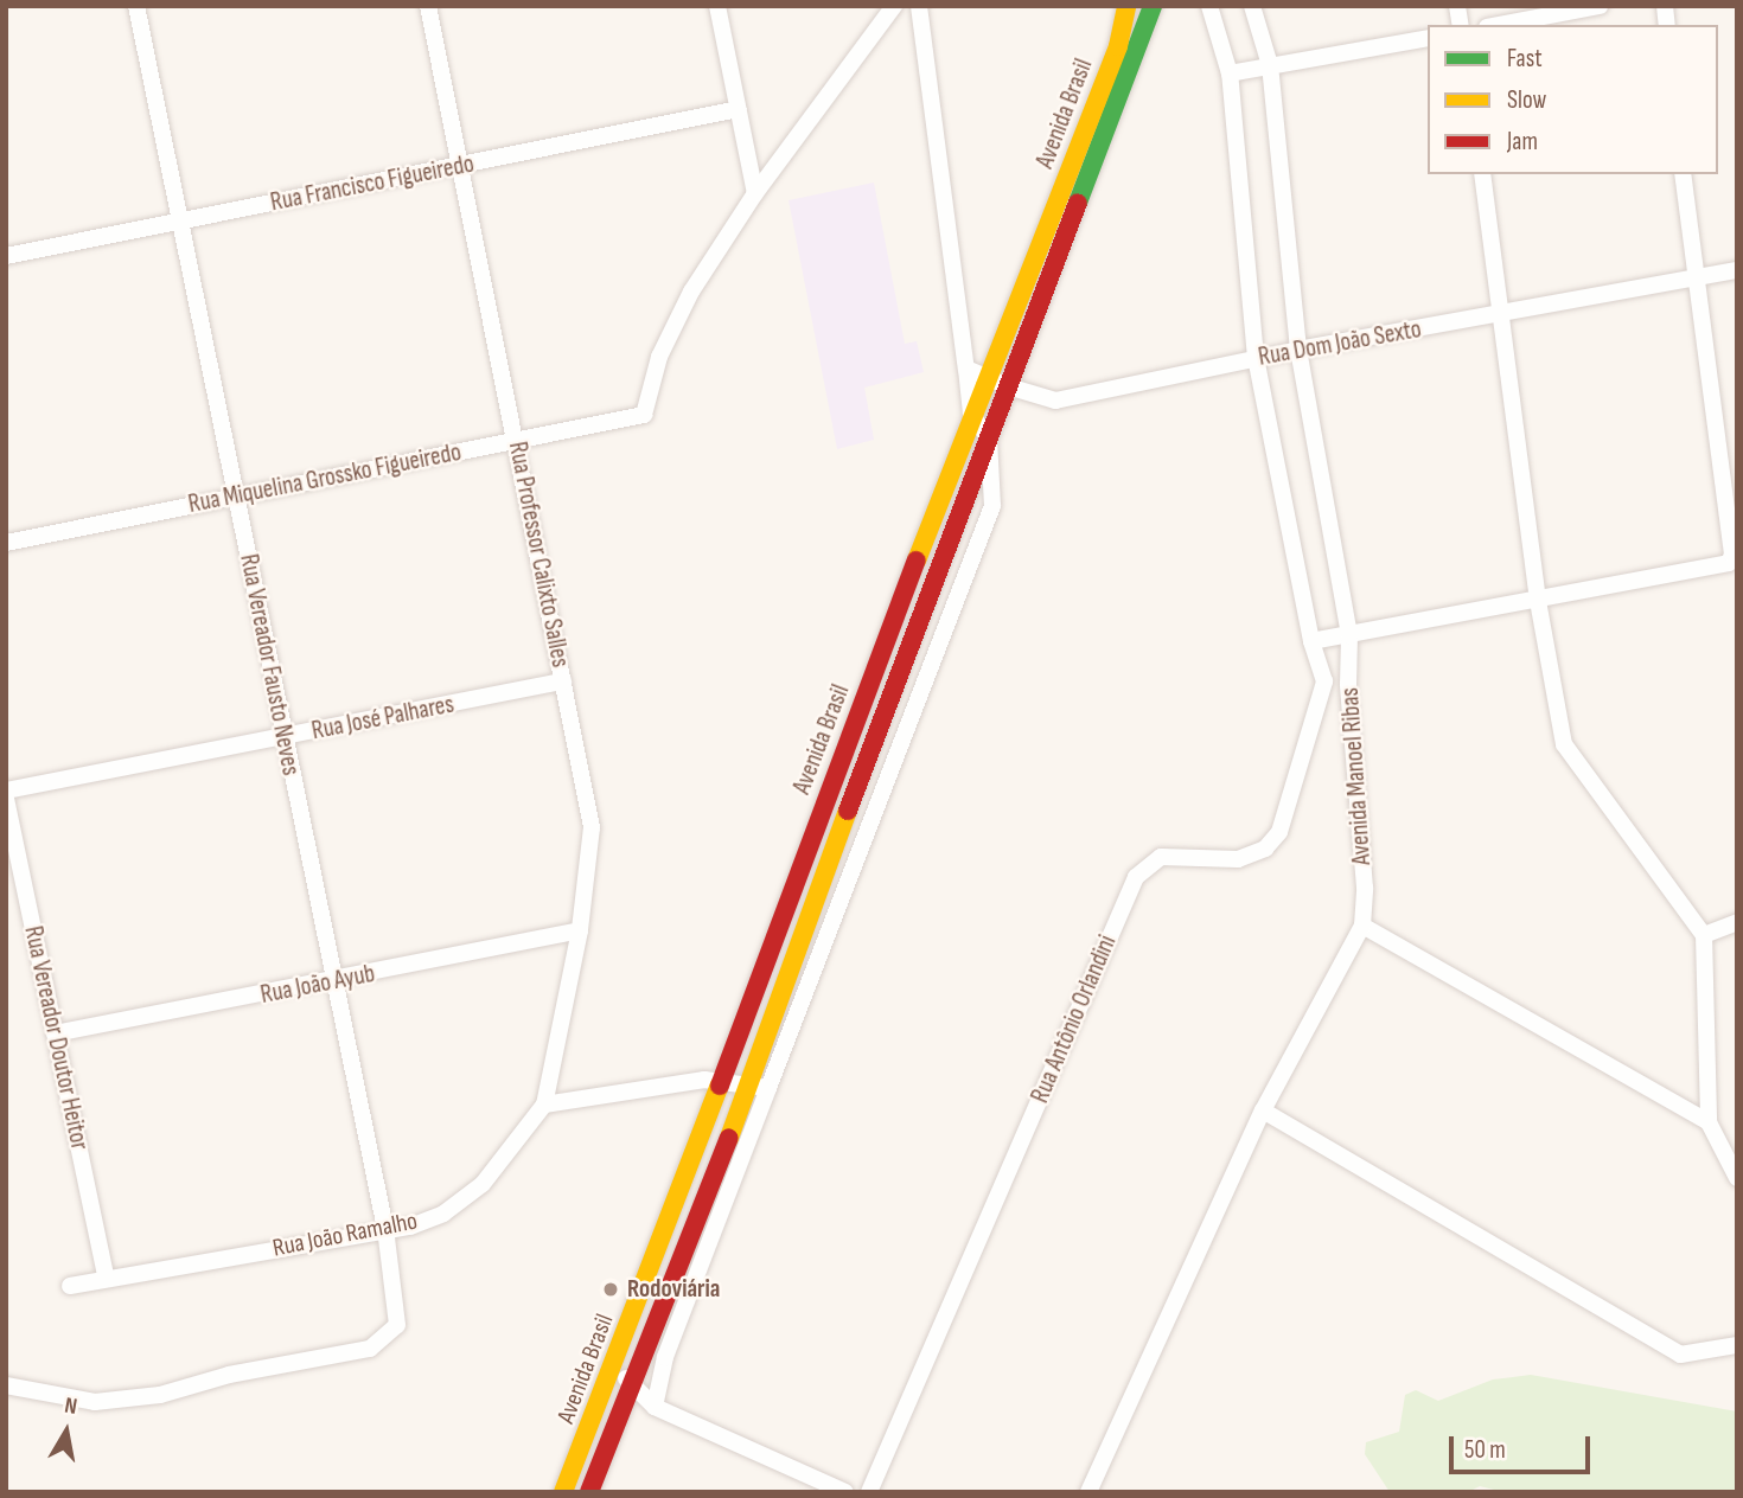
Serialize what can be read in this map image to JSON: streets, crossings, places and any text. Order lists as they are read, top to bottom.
{
  "streets": {
    "main road": ["Avenida Brasil"],
    "street": [
      "Rua Francisco Figueiredo",
      "Rua Dom João Sexto",
      "Rua Miquelina Grossko Figueiredo",
      "Rua Professor Calixto Salles",
      "Rua Vereador Fausto Neves",
      "Rua José Palhares",
      "Avenida Manoel Ribas",
      "Rua João Ayub",
      "Rua Antônio Orlandini",
      "Rua Vereador Doutor Heitor",
      "Rua João Ramalho"
    ]
  },
  "crossings": [
    ["Avenida Brasil", "Rua Dom João Sexto"],
    ["Rua Francisco Figueiredo", "Rua Professor Calixto Salles"],
    ["Rua Francisco Figueiredo", "Rua Vereador Fausto Neves"],
    ["Rua Dom João Sexto", "Avenida Manoel Ribas"],
    ["Rua Miquelina Grossko Figueiredo", "Rua Professor Calixto Salles"],
    ["Rua Miquelina Grossko Figueiredo", "Rua Vereador Fausto Neves"],
    ["Rua Professor Calixto Salles", "Rua José Palhares"],
    ["Rua Professor Calixto Salles", "Rua João Ayub"],
    ["Rua Professor Calixto Salles", "Rua João Ramalho"],
    ["Rua Vereador Fausto Neves", "Rua José Palhares"],
    ["Rua Vereador Fausto Neves", "Rua João Ayub"],
    ["Rua Vereador Fausto Neves", "Rua João Ramalho"],
    ["Rua João Ayub", "Rua Vereador Doutor Heitor"],
    ["Rua Vereador Doutor Heitor", "Rua João Ramalho"]
  ],
  "places": ["Rodoviária"],
  "legend": ["Fast", "Slow", "Jam"],
  "scale_bar": "50 m",
  "north": "top"
}
